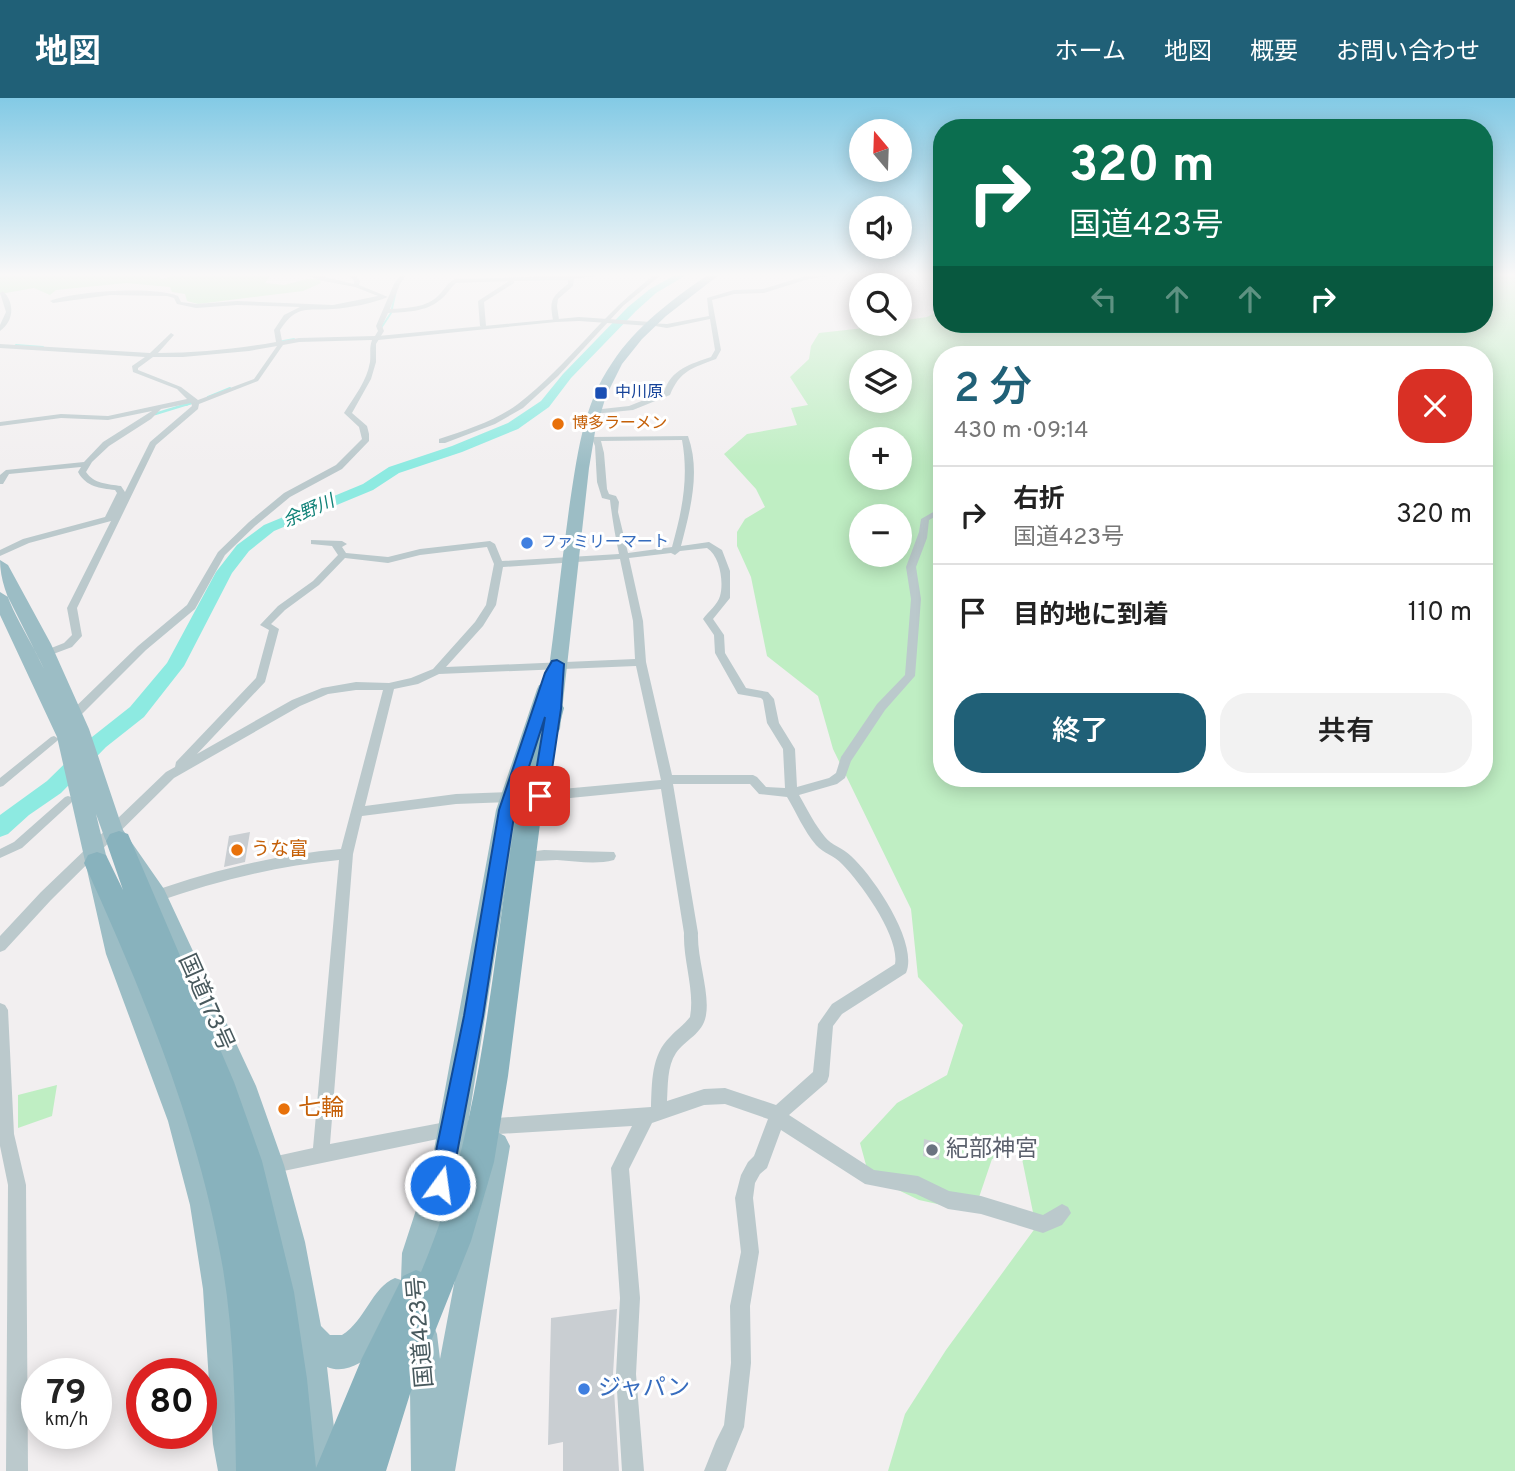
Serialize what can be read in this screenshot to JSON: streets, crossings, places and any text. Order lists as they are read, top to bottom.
{
  "streets": {
    "highway": ["国道173号", "国道423号"]
  },
  "water": ["余野川"],
  "places": {
    "transit": ["中川原"],
    "other": [
      "博多ラーメン",
      "ファミリーマート",
      "うな富",
      "七輪",
      "紀部神宮",
      "ジャパン"
    ]
  },
  "north": "top",
  "page": {
    "header": "地図",
    "nav": [
      "ホーム",
      "地図",
      "概要",
      "お問い合わせ"
    ],
    "map_buttons": ["+", "−"],
    "turn": ["320 m", "国道423号"],
    "heading": ["2 分", "430 m · 09:14"],
    "list": [
      {
        "name": "右折",
        "note": "国道423号",
        "value": "320 m"
      },
      {
        "name": "目的地に到着",
        "value": "110 m"
      }
    ],
    "buttons": ["終了", "共有"],
    "speed": "79 km/h",
    "limit": "80"
  }
}
